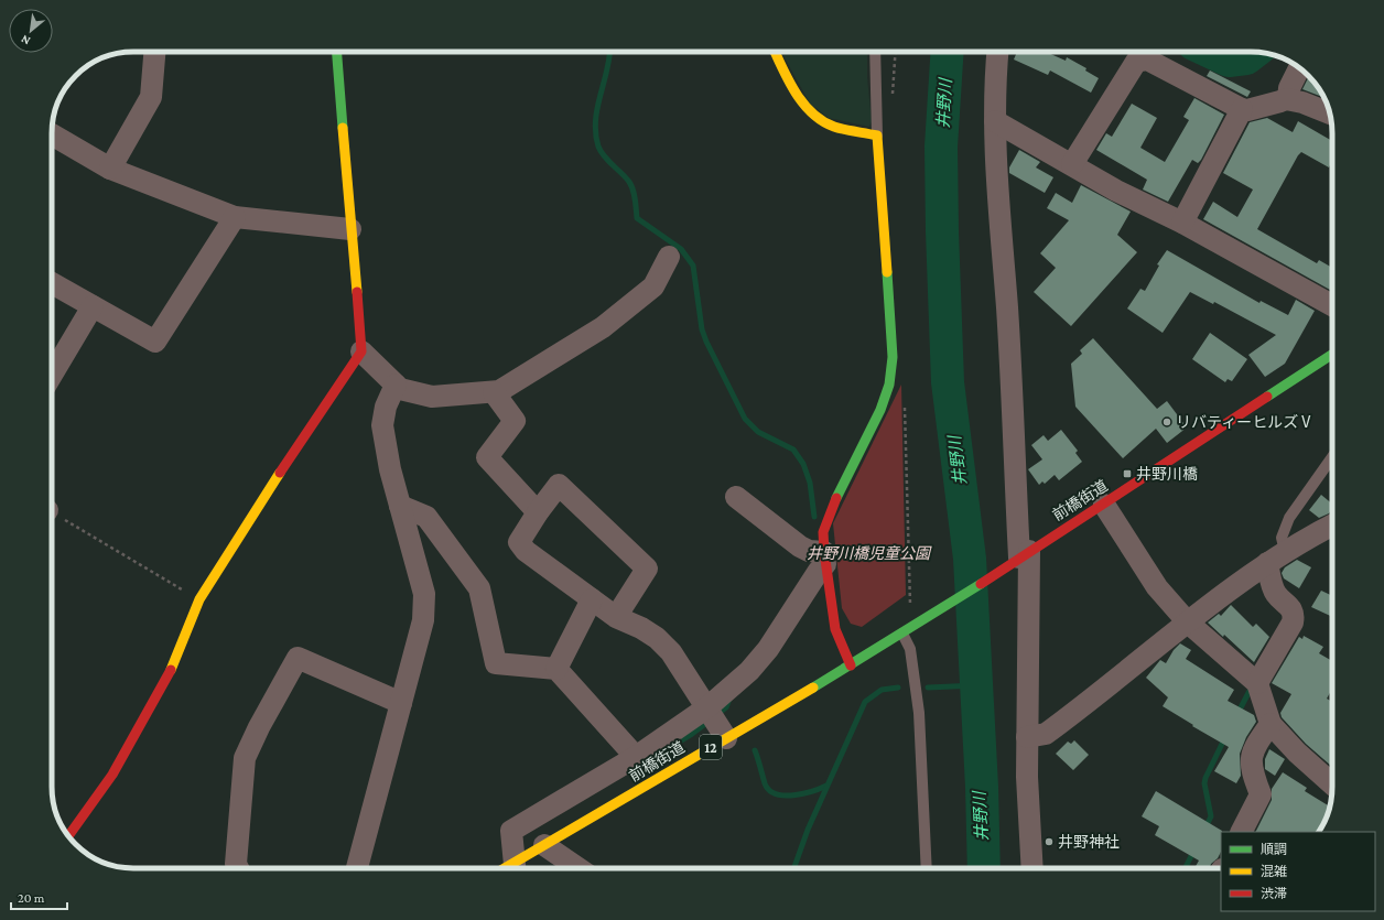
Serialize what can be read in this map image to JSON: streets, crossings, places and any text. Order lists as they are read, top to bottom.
{
  "streets": {
    "street": ["前橋街道", "12"]
  },
  "water": ["井野川"],
  "parks": ["井野川橋児童公園"],
  "places": {
    "other": ["リバティーヒルズⅤ", "井野神社"],
    "transit": ["井野川橋"]
  },
  "legend": ["順調", "混雑", "渋滞"],
  "scale_bar": "20 m",
  "north": "bottom left"
}
